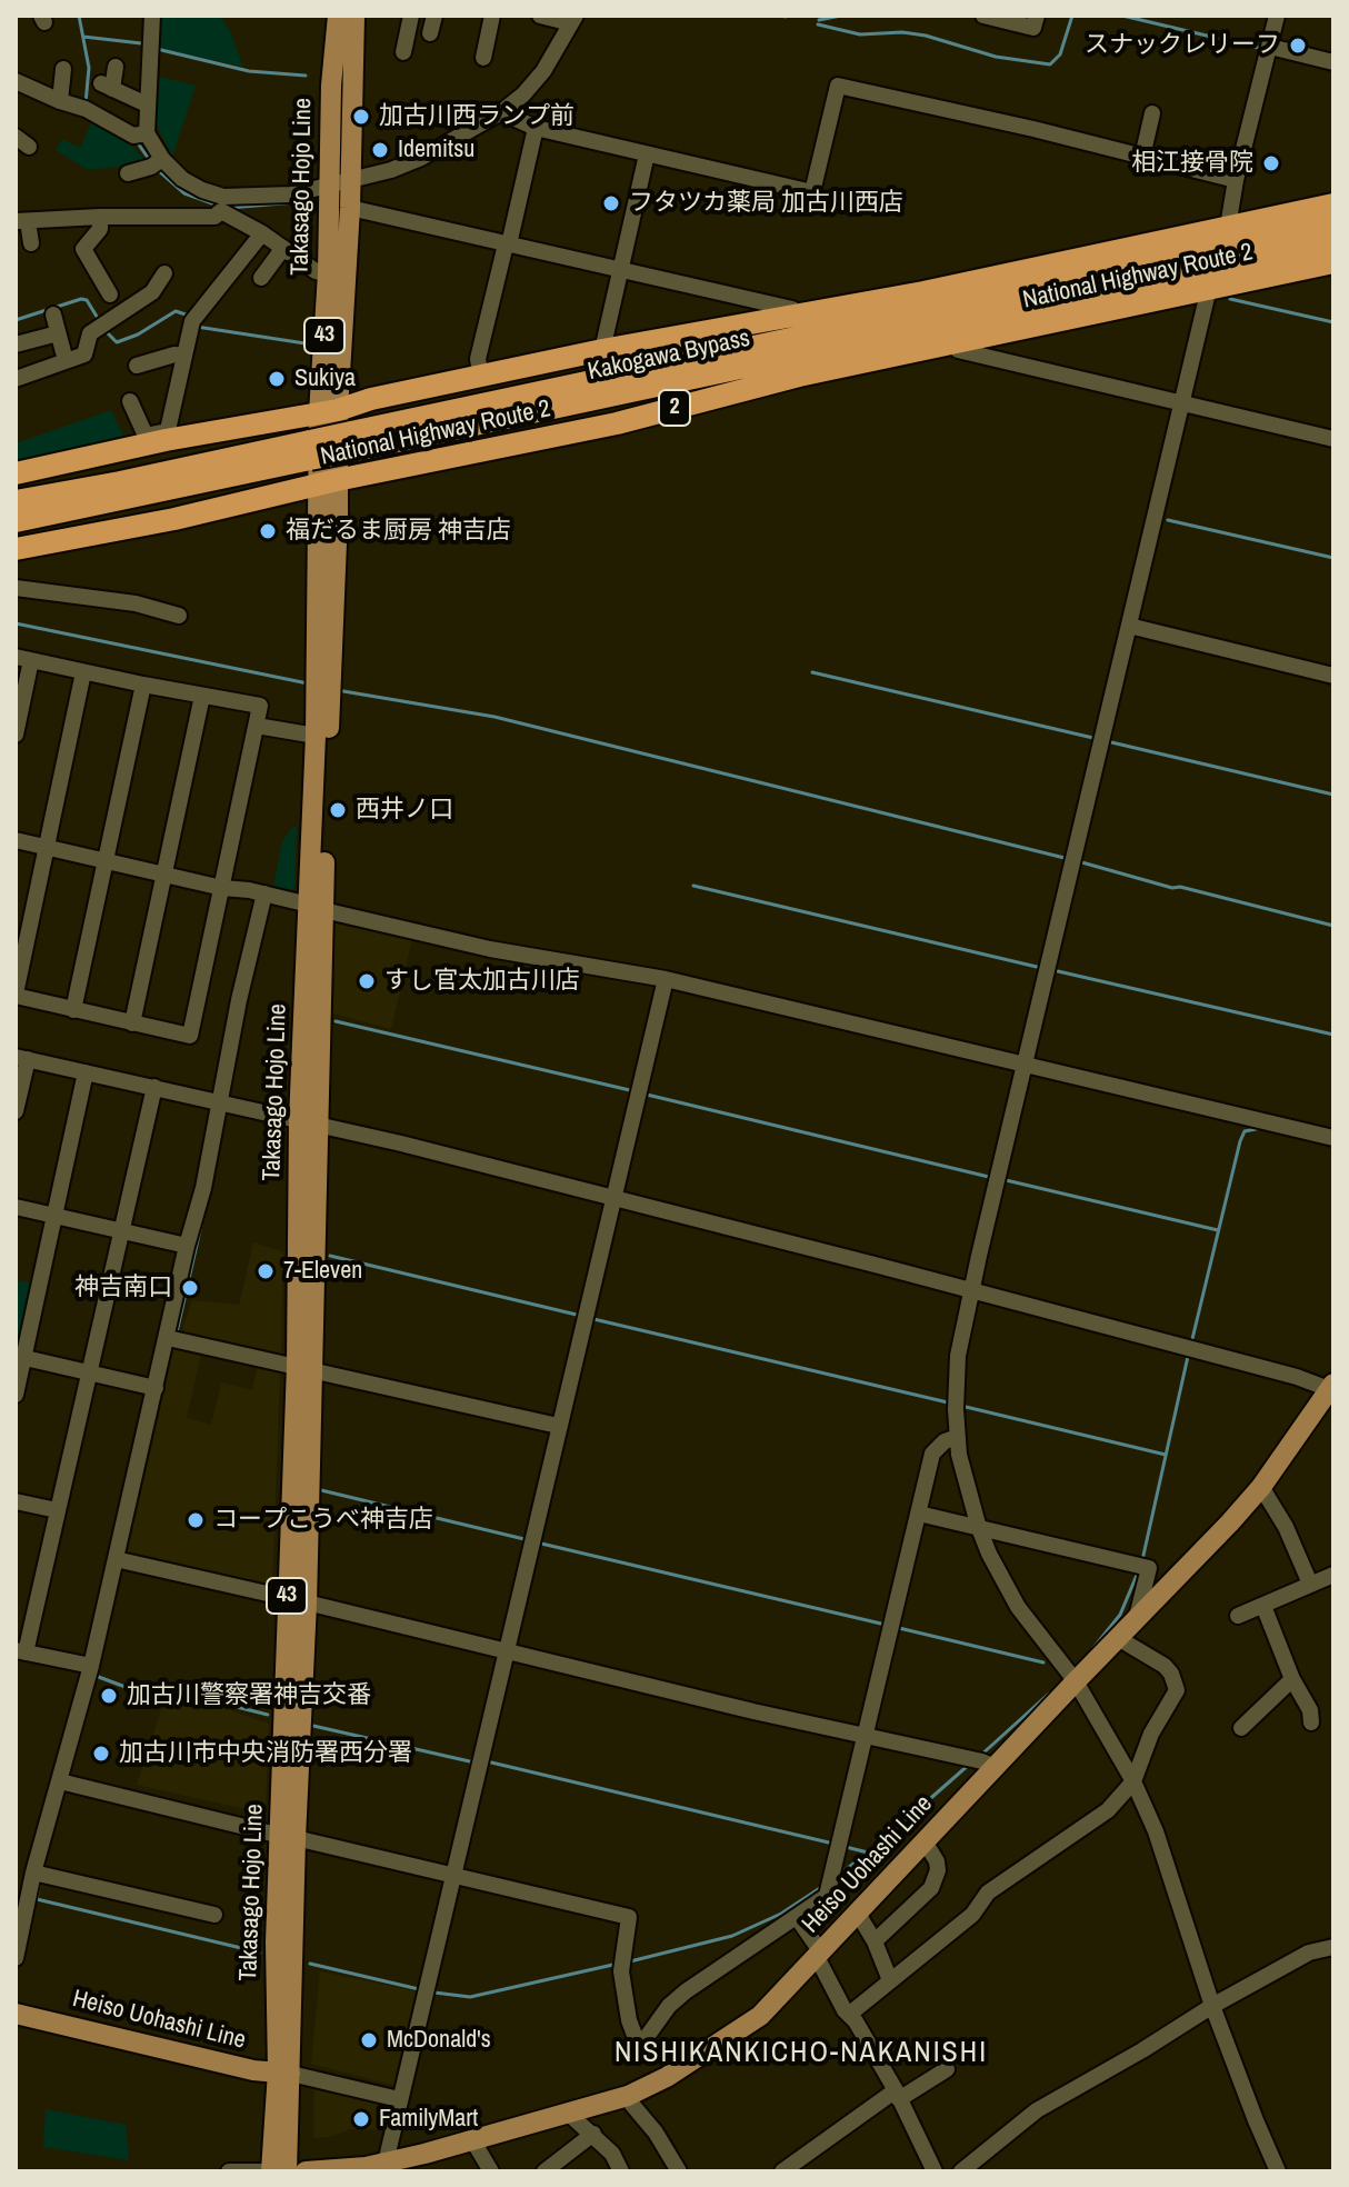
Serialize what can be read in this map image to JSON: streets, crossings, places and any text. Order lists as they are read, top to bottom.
{
  "streets": {
    "highway": ["National Highway Route 2", "Kakogawa Bypass", "2"],
    "main road": ["Takasago Hojo Line", "43", "Heiso Uohashi Line"]
  },
  "crossings": [
    ["Takasago Hojo Line", "National Highway Route 2"],
    ["Takasago Hojo Line", "Heiso Uohashi Line"]
  ],
  "districts": ["NISHIKANKICHO-NAKANISHI"],
  "places": [
    "スナックレリーフ",
    "加古川西ランプ前",
    "Idemitsu",
    "相江接骨院",
    "フタツカ薬局 加古川西店",
    "Sukiya",
    "福だるま厨房 神吉店",
    "西井ノ口",
    "すし官太加古川店",
    "7-Eleven",
    "神吉南口",
    "コープこうべ神吉店",
    "加古川警察署神吉交番",
    "加古川市中央消防署西分署",
    "McDonald's",
    "FamilyMart"
  ]
}
